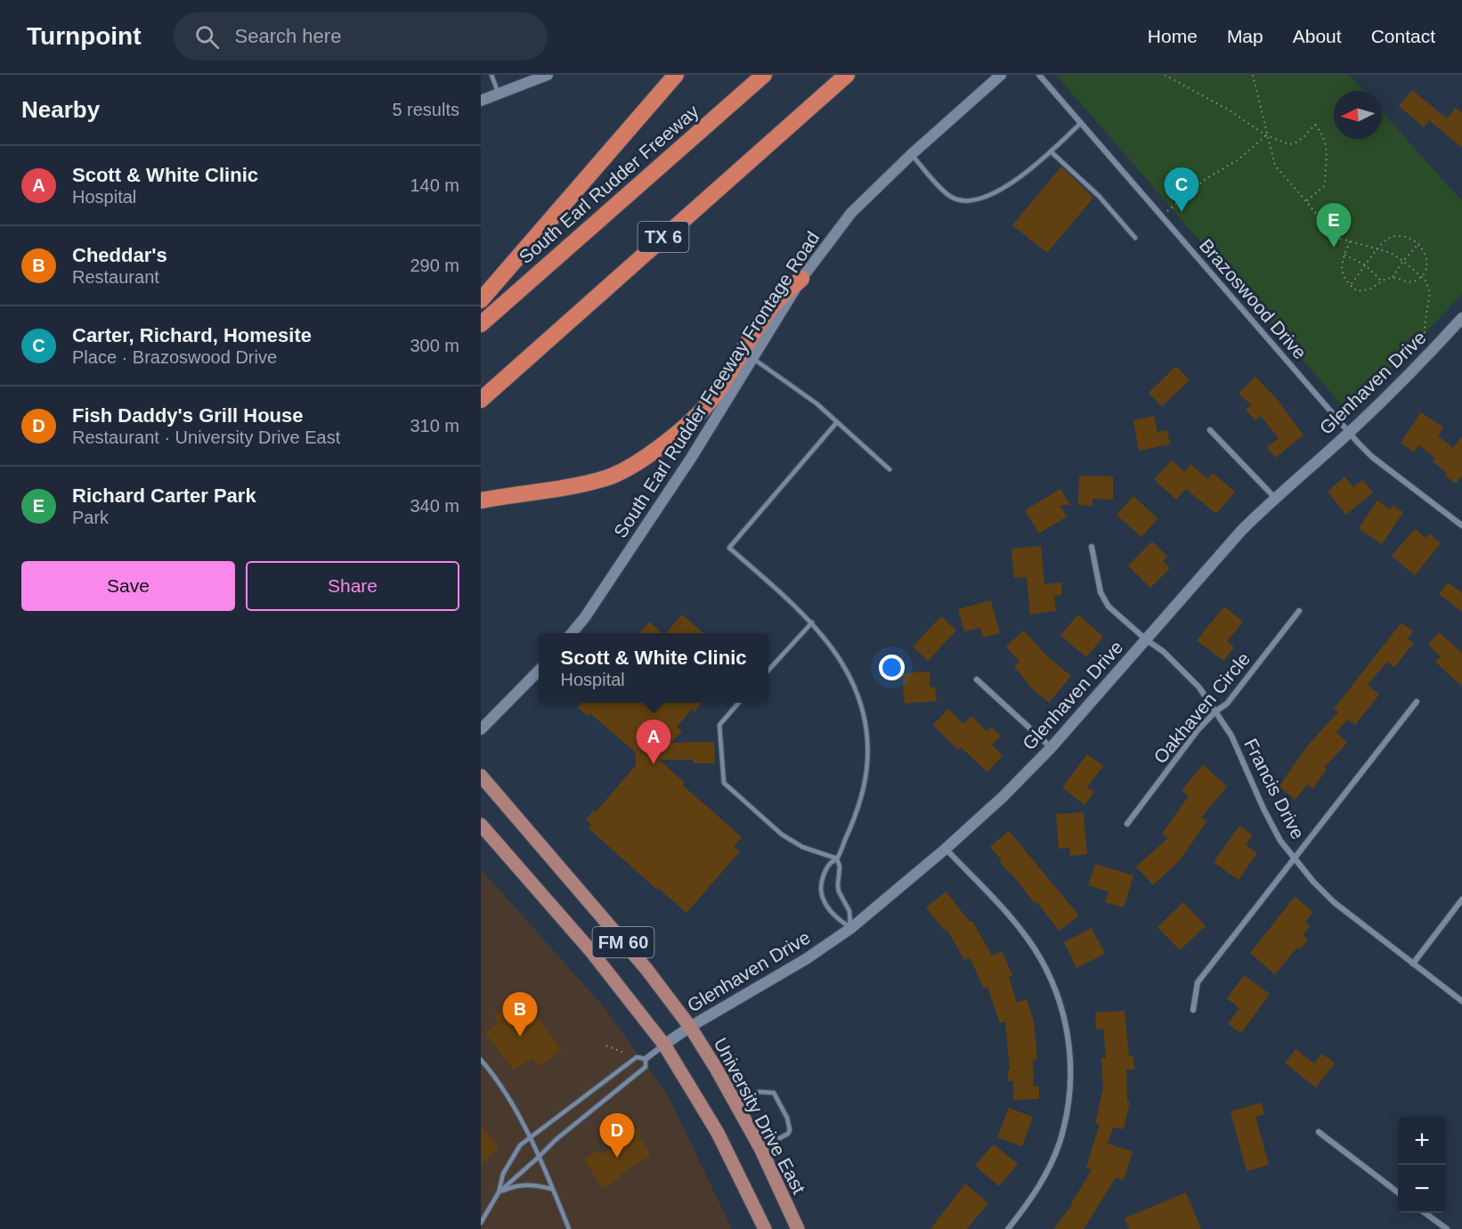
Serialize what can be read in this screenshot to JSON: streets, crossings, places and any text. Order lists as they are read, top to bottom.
{
  "streets": {
    "highway": ["South Earl Rudder Freeway", "TX 6"],
    "main road": ["FM 60", "University Drive East"],
    "street": [
      "Brazoswood Drive",
      "Glenhaven Drive",
      "South Earl Rudder Freeway Frontage Road",
      "Oakhaven Circle",
      "Francis Drive"
    ]
  },
  "crossings": [
    ["Brazoswood Drive", "Glenhaven Drive"],
    ["Glenhaven Drive", "Francis Drive"],
    ["Glenhaven Drive", "FM 60"],
    ["Glenhaven Drive", "University Drive East"],
    ["Oakhaven Circle", "Francis Drive"]
  ],
  "north": "left",
  "page": {
    "header": "Turnpoint",
    "search": "Search here",
    "nav": [
      "Home",
      "Map",
      "About",
      "Contact"
    ],
    "heading": ["Nearby", "5 results"],
    "list": [
      {
        "mark": "A",
        "name": "Scott & White Clinic",
        "note": "Hospital",
        "value": "140 m"
      },
      {
        "mark": "B",
        "name": "Cheddar's",
        "note": "Restaurant",
        "value": "290 m"
      },
      {
        "mark": "C",
        "name": "Carter, Richard, Homesite",
        "note": "Place · Brazoswood Drive",
        "value": "300 m"
      },
      {
        "mark": "D",
        "name": "Fish Daddy's Grill House",
        "note": "Restaurant · University Drive East",
        "value": "310 m"
      },
      {
        "mark": "E",
        "name": "Richard Carter Park",
        "note": "Park",
        "value": "340 m"
      }
    ],
    "pins": [
      "C",
      "E",
      "A",
      "B",
      "D"
    ],
    "buttons": ["Save", "Share"],
    "popup": ["Scott & White Clinic", "Hospital"],
    "map_buttons": ["+", "−"]
  }
}
